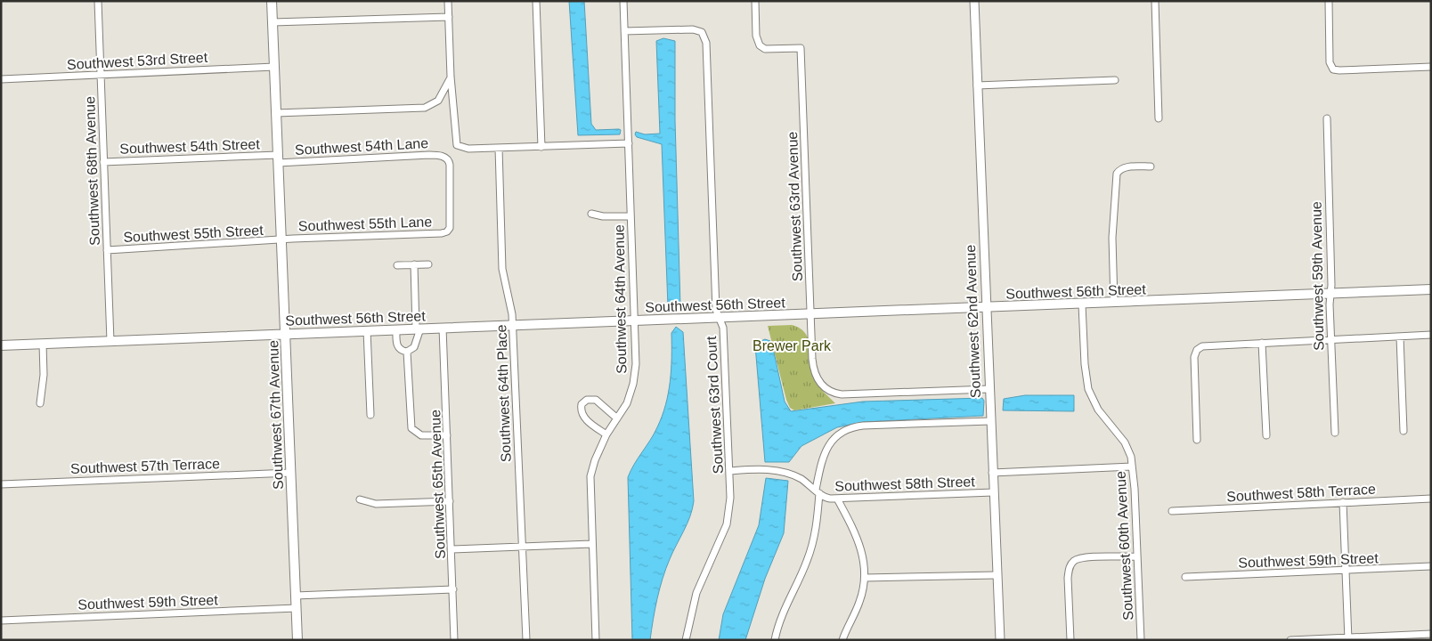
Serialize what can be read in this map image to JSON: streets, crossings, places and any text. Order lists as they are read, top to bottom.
{
  "streets": {
    "main road": ["Southwest 56th Street", "Southwest 67th Avenue"],
    "street": [
      "Southwest 53rd Street",
      "Southwest 54th Street",
      "Southwest 54th Lane",
      "Southwest 68th Avenue",
      "Southwest 63rd Avenue",
      "Southwest 55th Lane",
      "Southwest 55th Street",
      "Southwest 59th Avenue",
      "Southwest 64th Avenue",
      "Southwest 62nd Avenue",
      "Southwest 64th Place",
      "Southwest 63rd Court",
      "Southwest 57th Terrace",
      "Southwest 58th Street",
      "Southwest 65th Avenue",
      "Southwest 58th Terrace",
      "Southwest 60th Avenue",
      "Southwest 59th Street"
    ]
  },
  "crossings": [
    ["Southwest 53rd Street", "Southwest 68th Avenue"],
    ["Southwest 53rd Street", "Southwest 67th Avenue"],
    ["Southwest 54th Street", "Southwest 54th Lane"],
    ["Southwest 54th Street", "Southwest 68th Avenue"],
    ["Southwest 54th Street", "Southwest 67th Avenue"],
    ["Southwest 54th Lane", "Southwest 55th Lane"],
    ["Southwest 54th Lane", "Southwest 67th Avenue"],
    ["Southwest 68th Avenue", "Southwest 55th Street"],
    ["Southwest 68th Avenue", "Southwest 56th Street"],
    ["Southwest 63rd Avenue", "Southwest 56th Street"],
    ["Southwest 63rd Avenue", "Southwest 62nd Avenue"],
    ["Southwest 55th Lane", "Southwest 55th Street"],
    ["Southwest 55th Lane", "Southwest 67th Avenue"],
    ["Southwest 55th Street", "Southwest 67th Avenue"],
    ["Southwest 59th Avenue", "Southwest 56th Street"],
    ["Southwest 56th Street", "Southwest 64th Avenue"],
    ["Southwest 56th Street", "Southwest 62nd Avenue"],
    ["Southwest 56th Street", "Southwest 64th Place"],
    ["Southwest 56th Street", "Southwest 63rd Court"],
    ["Southwest 56th Street", "Southwest 67th Avenue"],
    ["Southwest 56th Street", "Southwest 65th Avenue"],
    ["Southwest 56th Street", "Southwest 60th Avenue"],
    ["Southwest 64th Avenue", "Southwest 63rd Court"],
    ["Southwest 62nd Avenue", "Southwest 58th Street"],
    ["Southwest 63rd Court", "Southwest 58th Street"],
    ["Southwest 67th Avenue", "Southwest 57th Terrace"],
    ["Southwest 67th Avenue", "Southwest 59th Street"],
    ["Southwest 58th Street", "Southwest 60th Avenue"]
  ],
  "parks": ["Brewer Park"]
}
